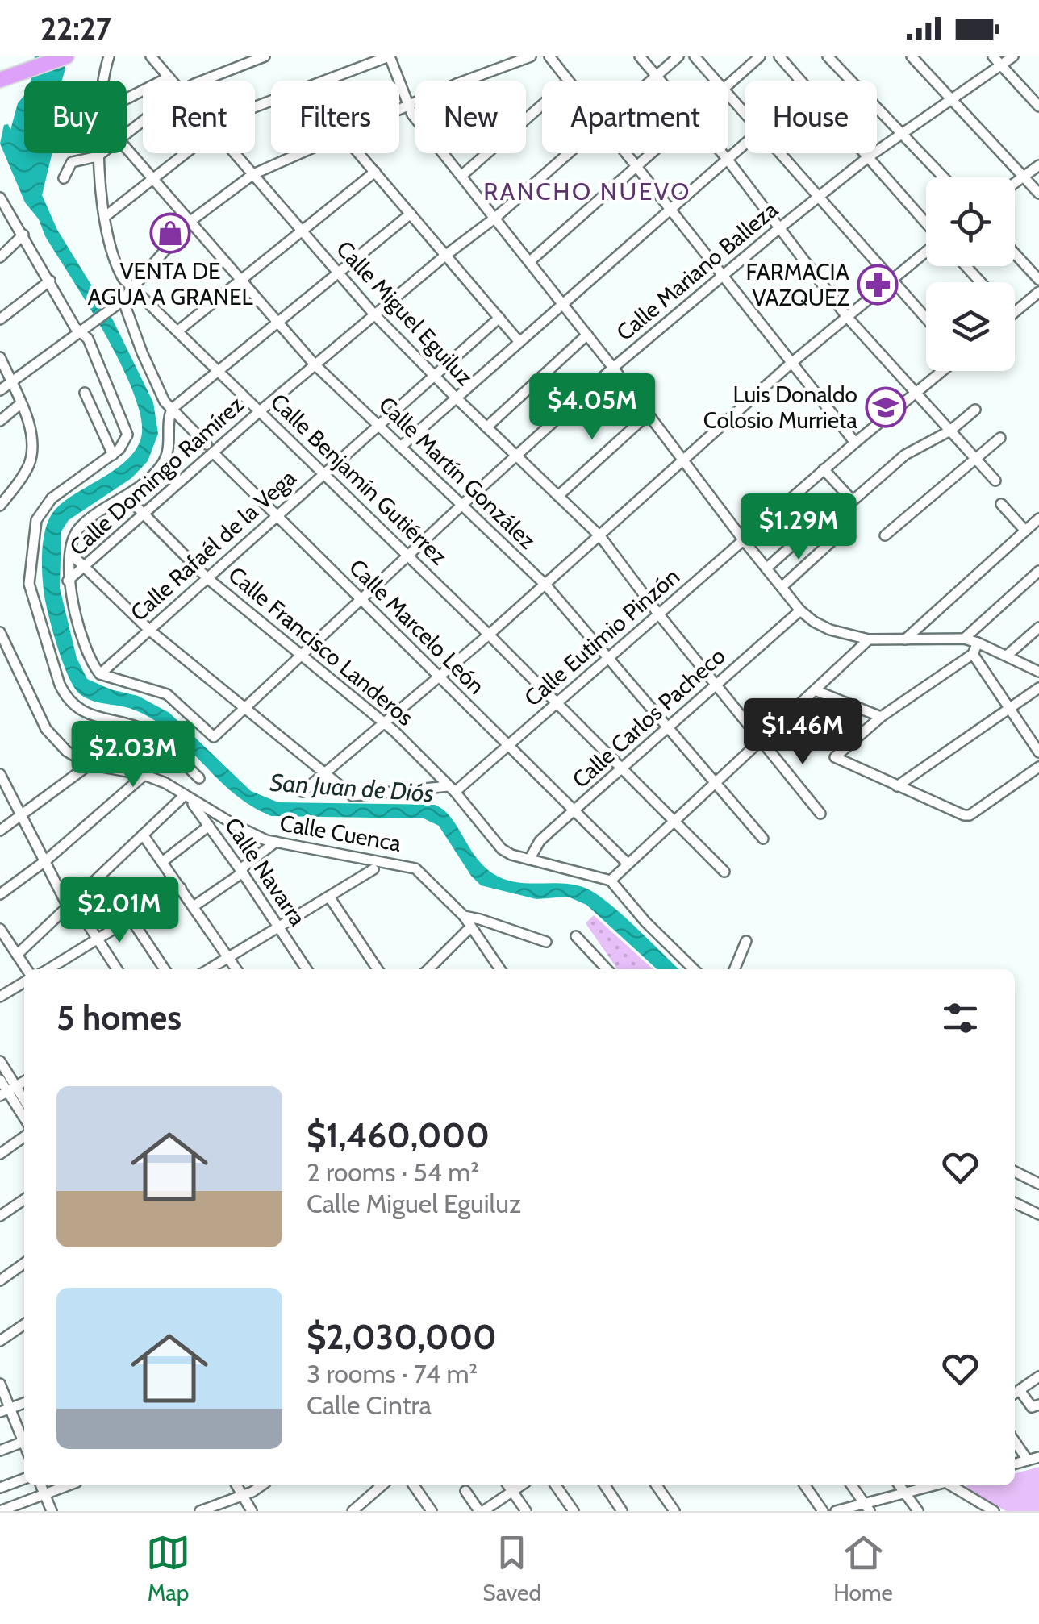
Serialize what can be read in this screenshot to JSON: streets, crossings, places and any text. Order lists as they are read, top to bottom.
{
  "streets": {
    "street": [
      "Calle Mariano Balleza",
      "Calle Miguel Eguiluz",
      "Calle Martín González",
      "Calle Domingo Ramírez",
      "Calle Benjamín Gutiérrez",
      "Calle Rafaél de la Vega",
      "Calle Marcelo León",
      "Calle Eutimio Pinzón",
      "Calle Francisco Landeros",
      "Calle Carlos Pacheco",
      "Calle Cuenca",
      "Calle Navarra"
    ]
  },
  "crossings": [
    ["Calle Mariano Balleza", "Calle Miguel Eguiluz"],
    ["Calle Mariano Balleza", "Calle Martín González"],
    ["Calle Mariano Balleza", "Calle Benjamín Gutiérrez"],
    ["Calle Mariano Balleza", "Calle Rafaél de la Vega"],
    ["Calle Mariano Balleza", "Calle Marcelo León"],
    ["Calle Mariano Balleza", "Calle Francisco Landeros"],
    ["Calle Miguel Eguiluz", "Calle Domingo Ramírez"],
    ["Calle Miguel Eguiluz", "Calle Rafaél de la Vega"],
    ["Calle Miguel Eguiluz", "Calle Eutimio Pinzón"],
    ["Calle Miguel Eguiluz", "Calle Carlos Pacheco"],
    ["Calle Martín González", "Calle Domingo Ramírez"],
    ["Calle Martín González", "Calle Rafaél de la Vega"],
    ["Calle Martín González", "Calle Eutimio Pinzón"],
    ["Calle Martín González", "Calle Carlos Pacheco"],
    ["Calle Domingo Ramírez", "Calle Benjamín Gutiérrez"],
    ["Calle Domingo Ramírez", "Calle Marcelo León"],
    ["Calle Domingo Ramírez", "Calle Francisco Landeros"],
    ["Calle Benjamín Gutiérrez", "Calle Rafaél de la Vega"],
    ["Calle Benjamín Gutiérrez", "Calle Eutimio Pinzón"],
    ["Calle Benjamín Gutiérrez", "Calle Carlos Pacheco"],
    ["Calle Rafaél de la Vega", "Calle Marcelo León"],
    ["Calle Rafaél de la Vega", "Calle Francisco Landeros"],
    ["Calle Marcelo León", "Calle Eutimio Pinzón"],
    ["Calle Marcelo León", "Calle Carlos Pacheco"],
    ["Calle Eutimio Pinzón", "Calle Francisco Landeros"],
    ["Calle Cuenca", "Calle Navarra"]
  ],
  "districts": ["RANCHO NUEVO"],
  "water": ["San Juan de Diós"],
  "places": {
    "shop": ["VENTA DE AGUA A GRANEL"],
    "pharmacy": ["FARMACIA VAZQUEZ"],
    "school or university": ["Luis Donaldo Colosio Murrieta"]
  },
  "page": {
    "status": "22:27",
    "chip": [
      "Buy",
      "Rent",
      "Filters",
      "New",
      "Apartment",
      "House"
    ],
    "price": [
      "$4.05M",
      "$1.29M",
      "$1.46M",
      "$2.03M",
      "$2.01M"
    ],
    "heading": "5 homes",
    "list": [
      {
        "name": "$1,460,000",
        "note": "2 rooms · 54 m² · Calle Miguel Eguiluz"
      },
      {
        "name": "$2,030,000",
        "note": "3 rooms · 74 m² · Calle Cintra"
      }
    ],
    "tabs": ["Map", "Saved", "Home"]
  }
}
